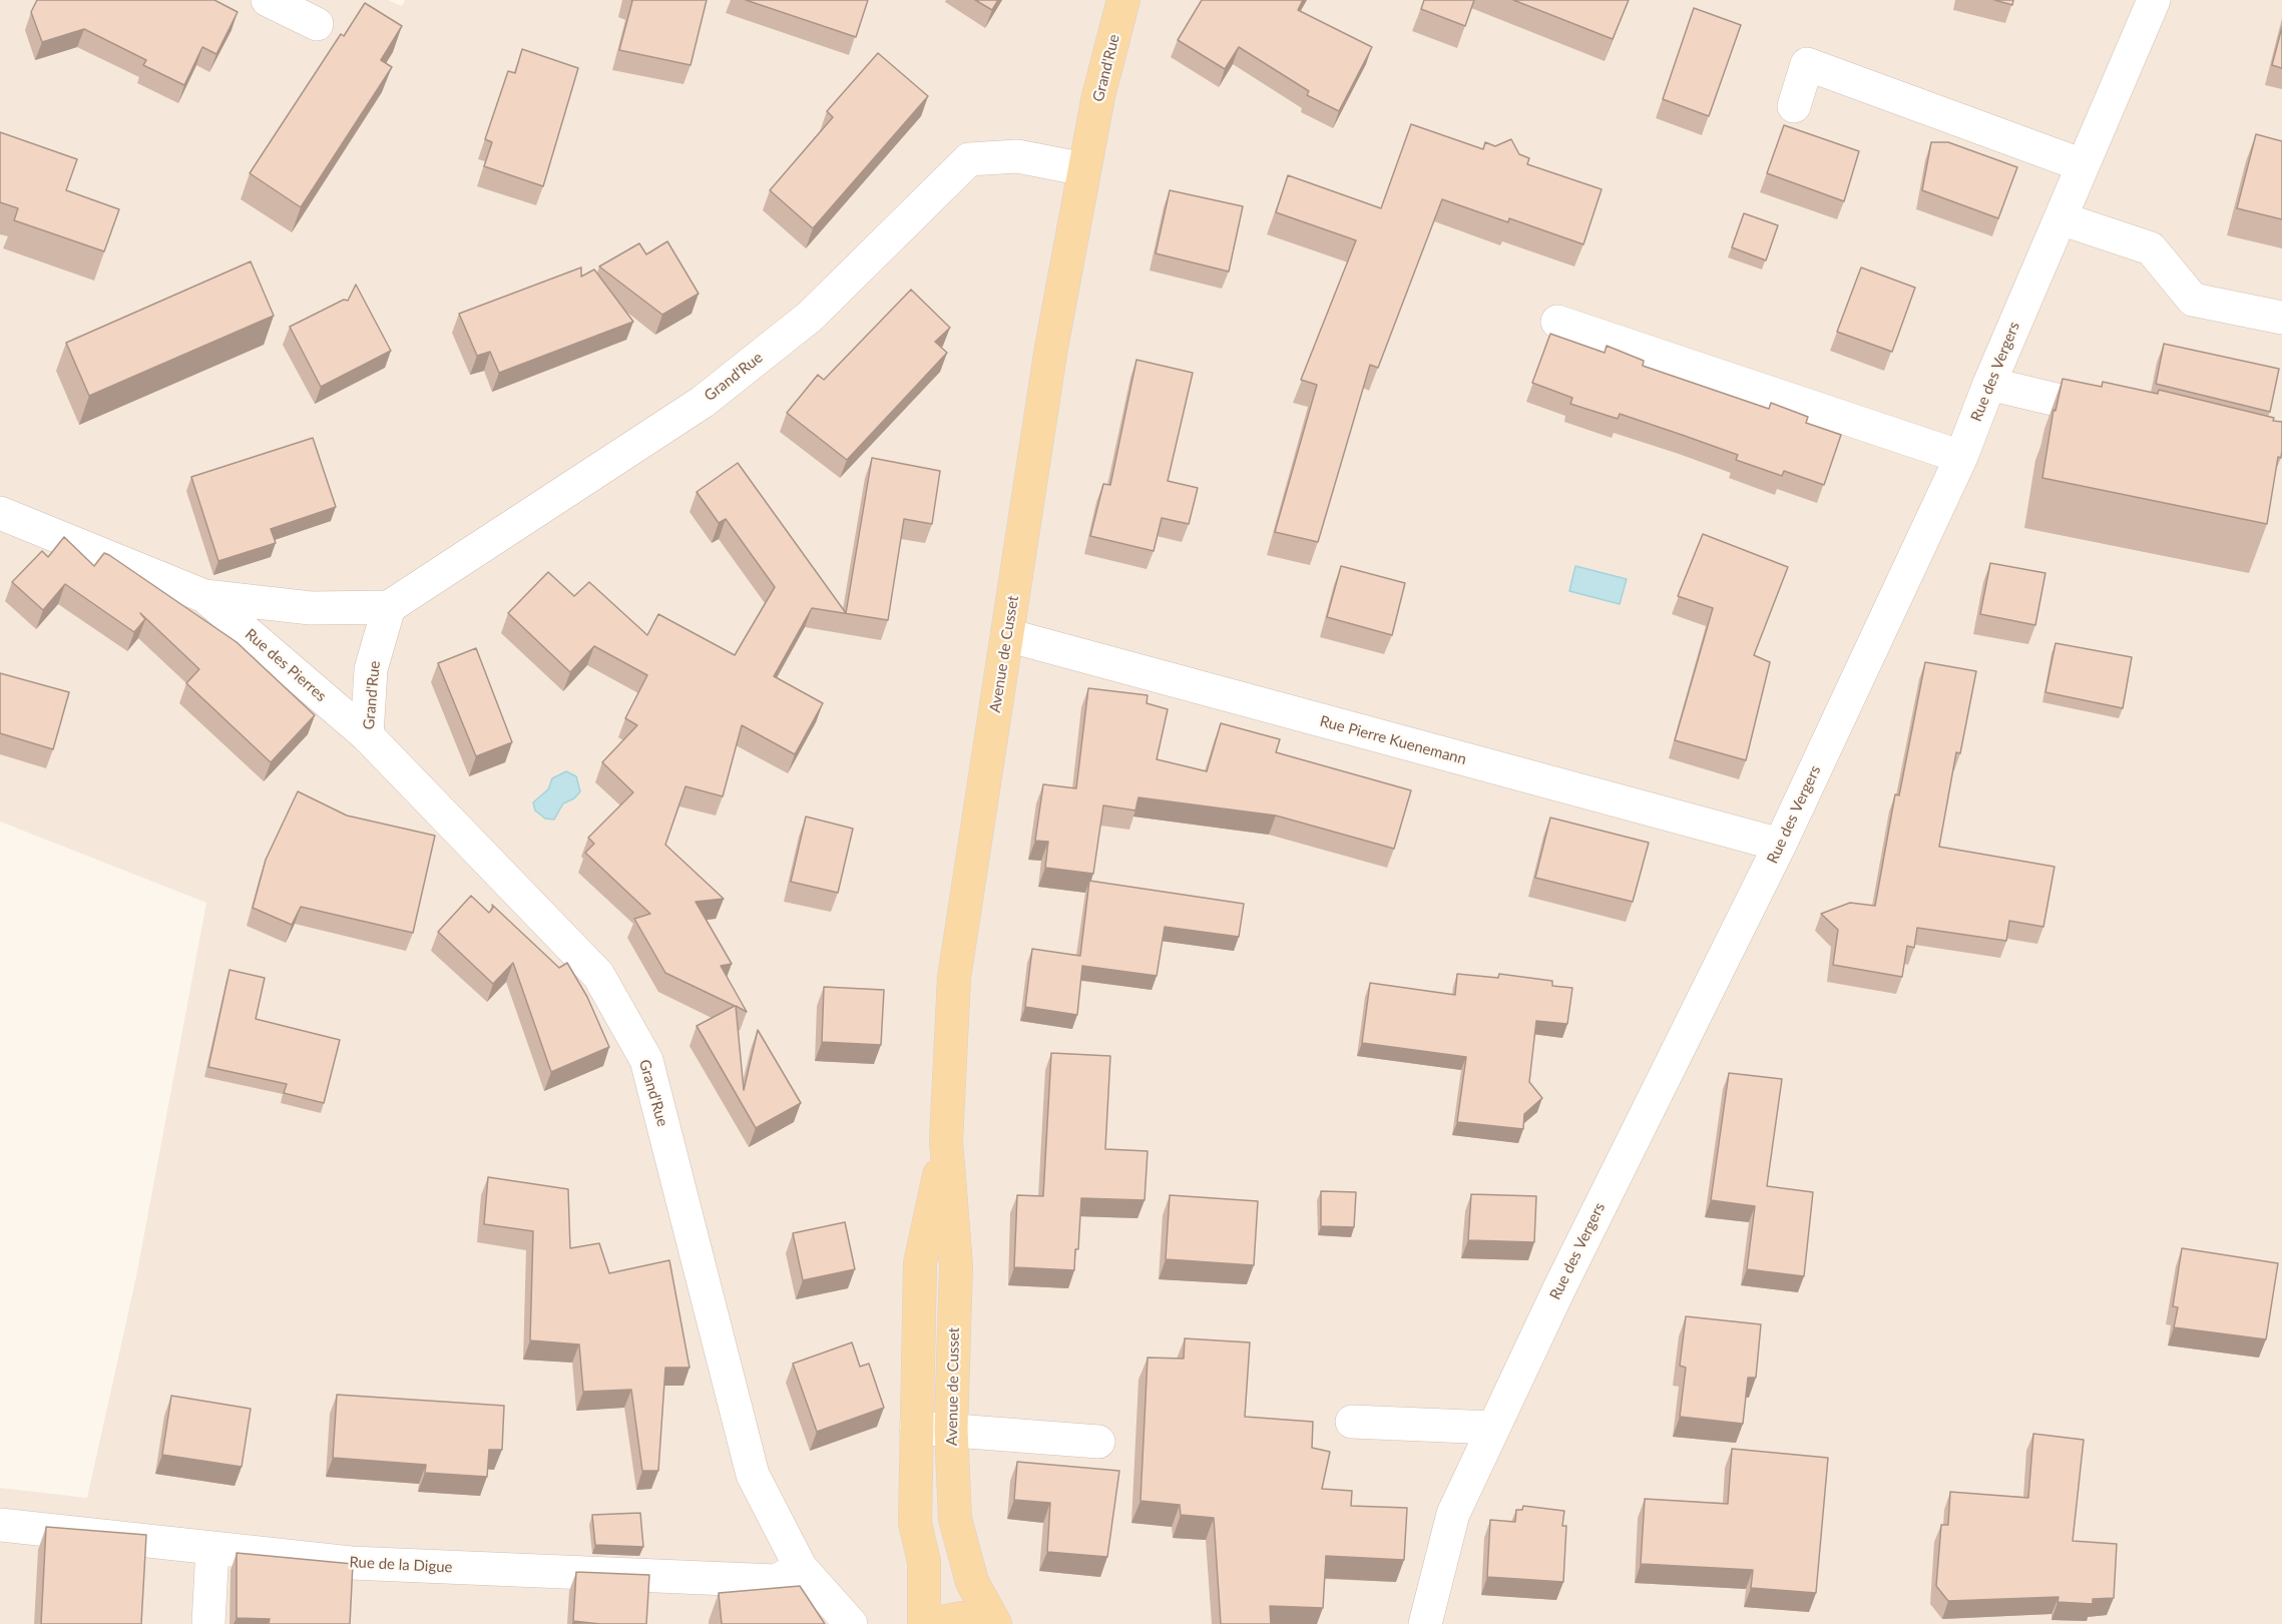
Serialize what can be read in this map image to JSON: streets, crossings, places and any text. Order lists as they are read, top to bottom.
{
  "streets": {
    "main road": ["Grand'Rue", "Avenue de Cusset"],
    "street": [
      "Rue des Vergers",
      "Rue des Pierres",
      "Rue Pierre Kuenemann",
      "Rue de la Digue"
    ]
  },
  "crossings": [
    ["Grand'Rue", "Avenue de Cusset"],
    ["Grand'Rue", "Rue des Pierres"],
    ["Grand'Rue", "Rue de la Digue"],
    ["Rue des Vergers", "Rue Pierre Kuenemann"],
    ["Avenue de Cusset", "Rue Pierre Kuenemann"]
  ]
}
